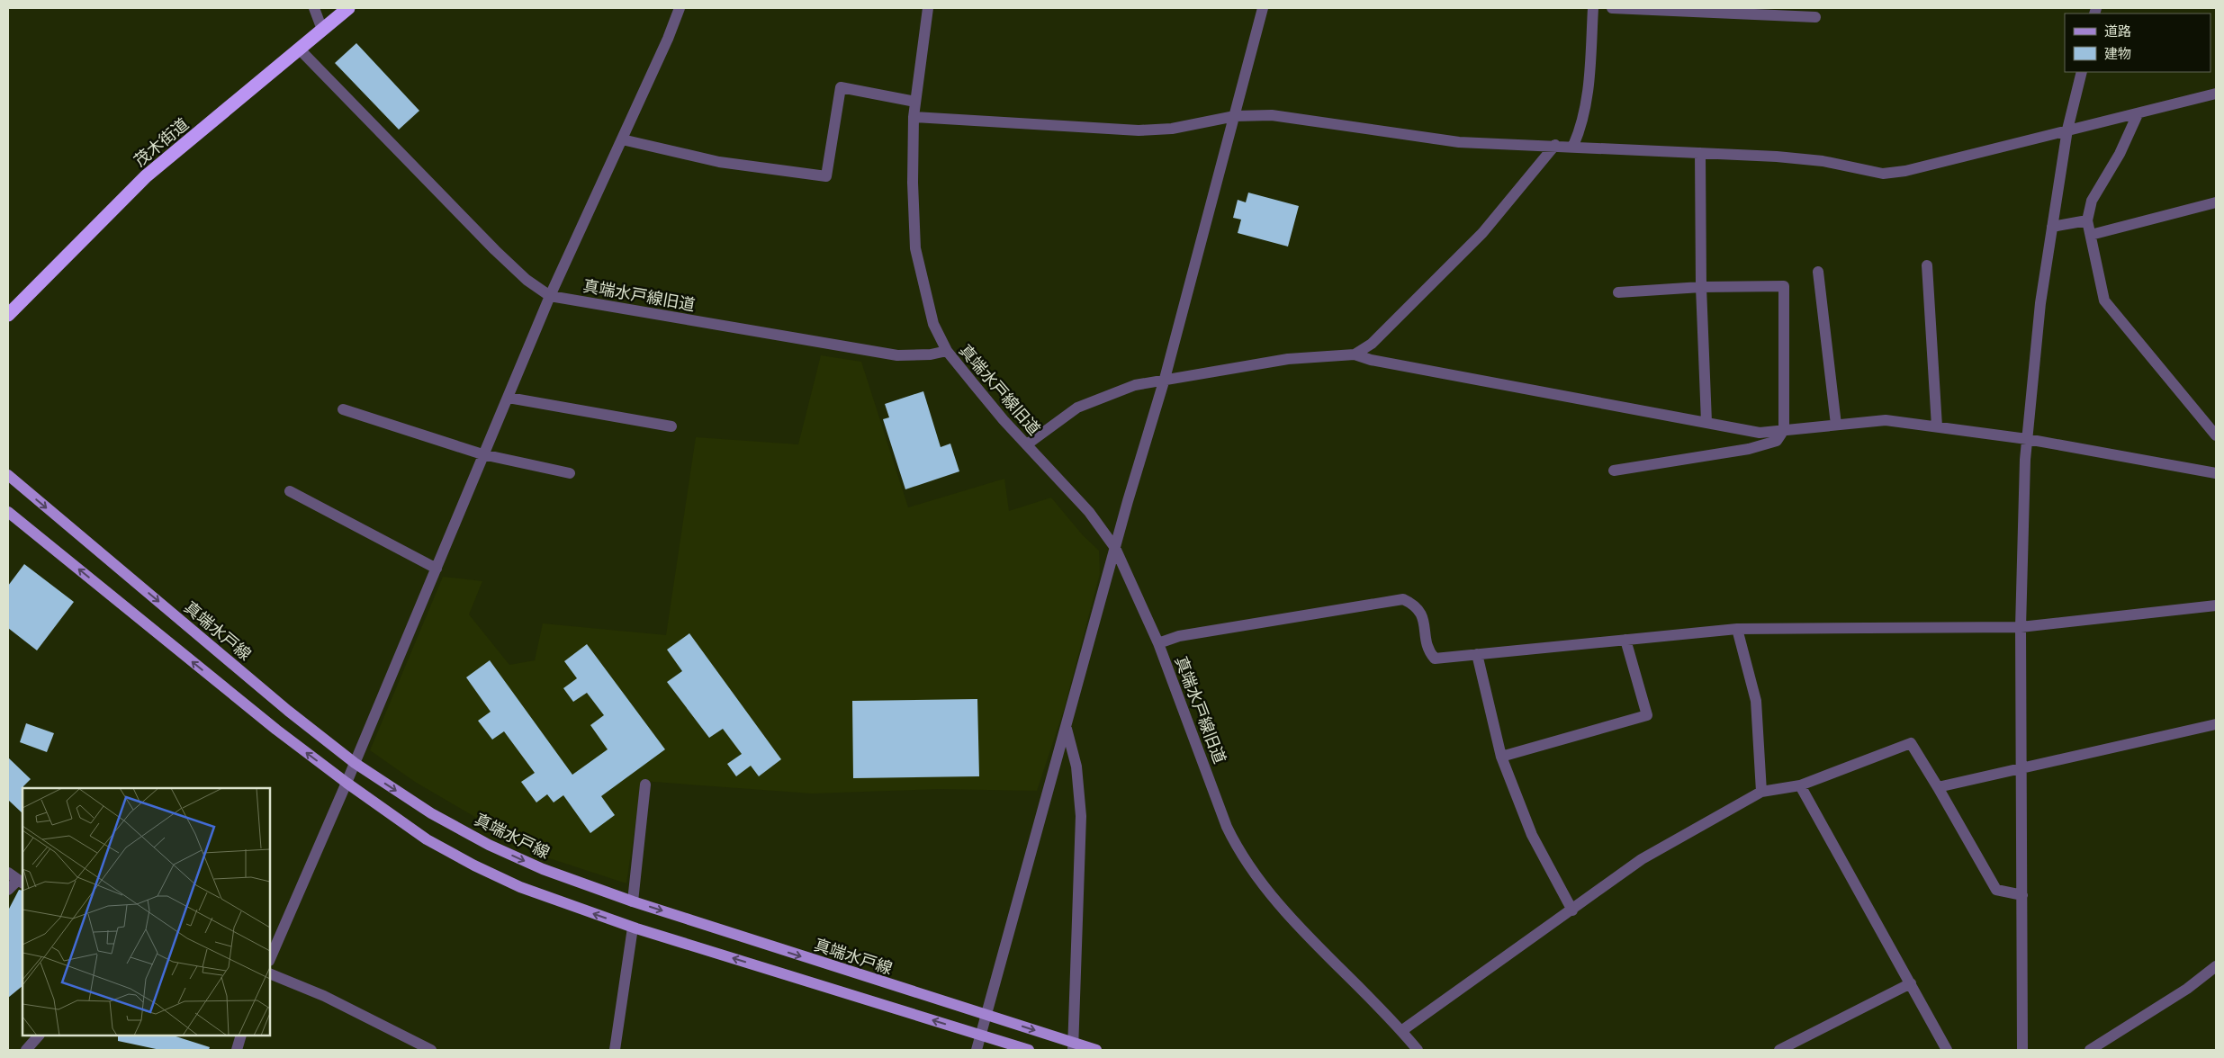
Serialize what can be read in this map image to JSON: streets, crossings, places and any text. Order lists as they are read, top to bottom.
{
  "streets": {
    "highway": ["茂木街道"],
    "main road": ["真端水戸線"],
    "street": ["真端水戸線旧道"]
  },
  "crossings": [
    ["茂木街道", "真端水戸線旧道"]
  ],
  "legend": ["道路", "建物"]
}
